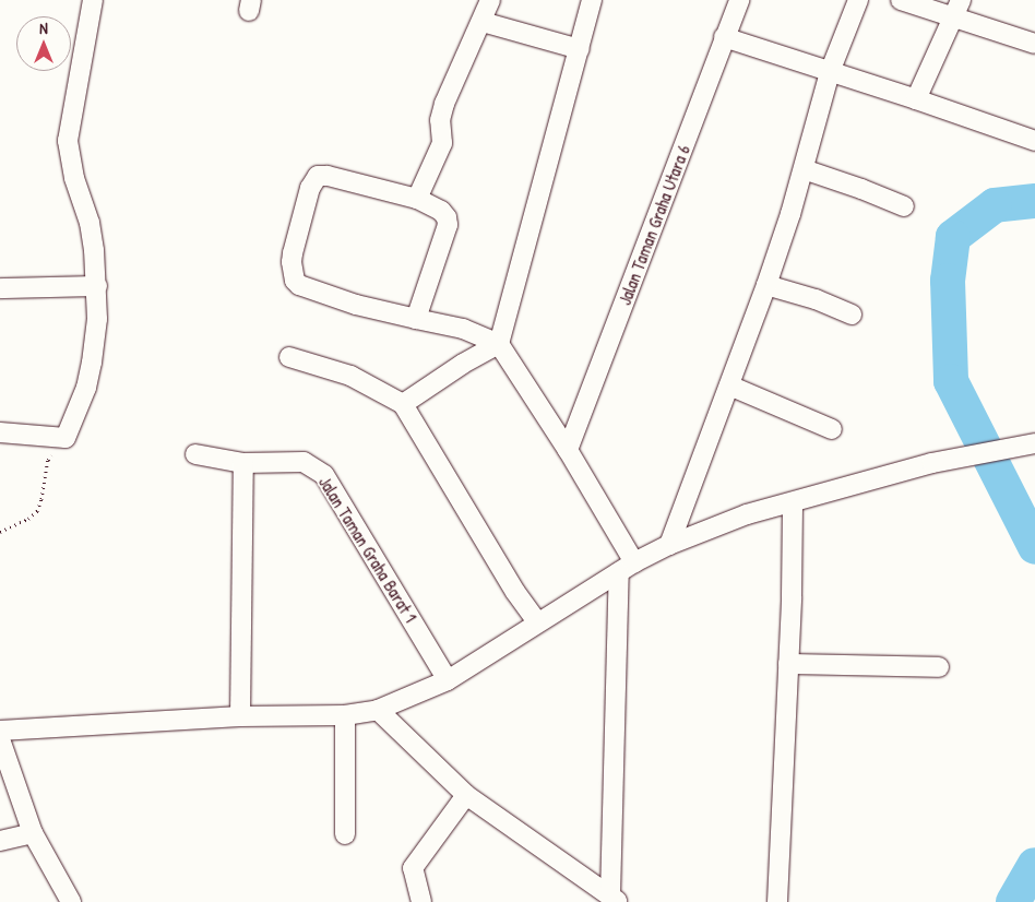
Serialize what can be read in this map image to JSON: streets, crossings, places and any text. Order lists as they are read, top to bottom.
{
  "streets": {
    "street": ["Jalan Taman Graha Utara 6", "Jalan Taman Graha Barat 1"]
  },
  "north": "top"
}
